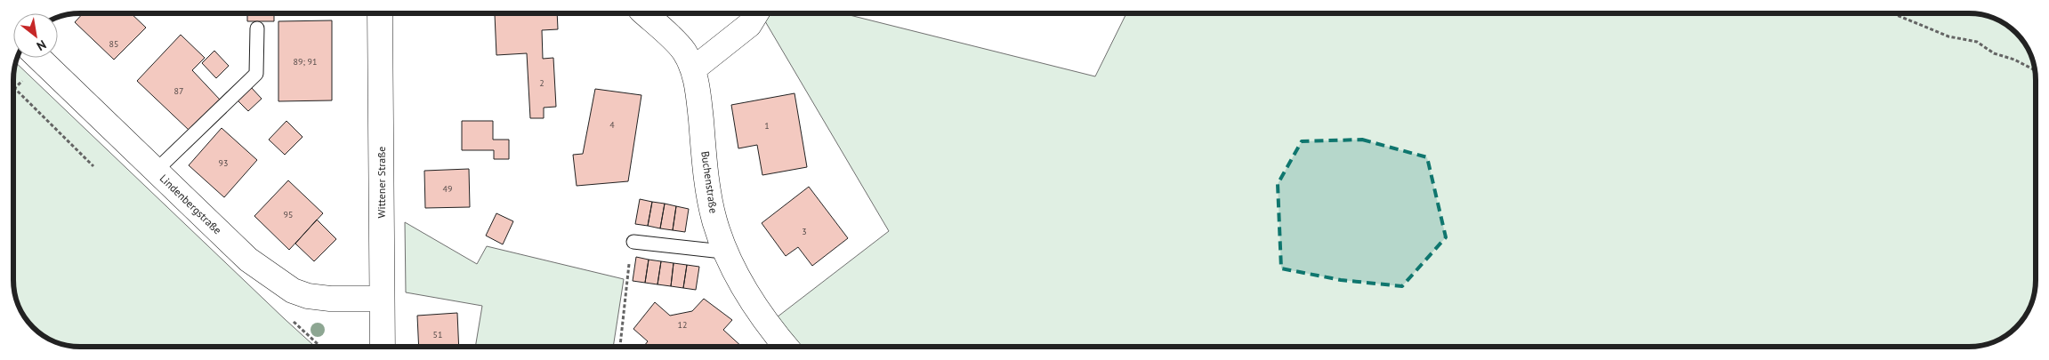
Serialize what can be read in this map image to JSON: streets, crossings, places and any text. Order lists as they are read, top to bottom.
{
  "streets": {
    "street": ["Wittener Straße", "Buchenstraße", "Lindenbergstraße"]
  },
  "crossings": [
    ["Wittener Straße", "Lindenbergstraße"]
  ],
  "house_numbers": [
    "85",
    "89; 91",
    "2",
    "87",
    "4",
    "1",
    "93",
    "49",
    "95",
    "3",
    "12",
    "51"
  ],
  "north": "bottom right"
}
